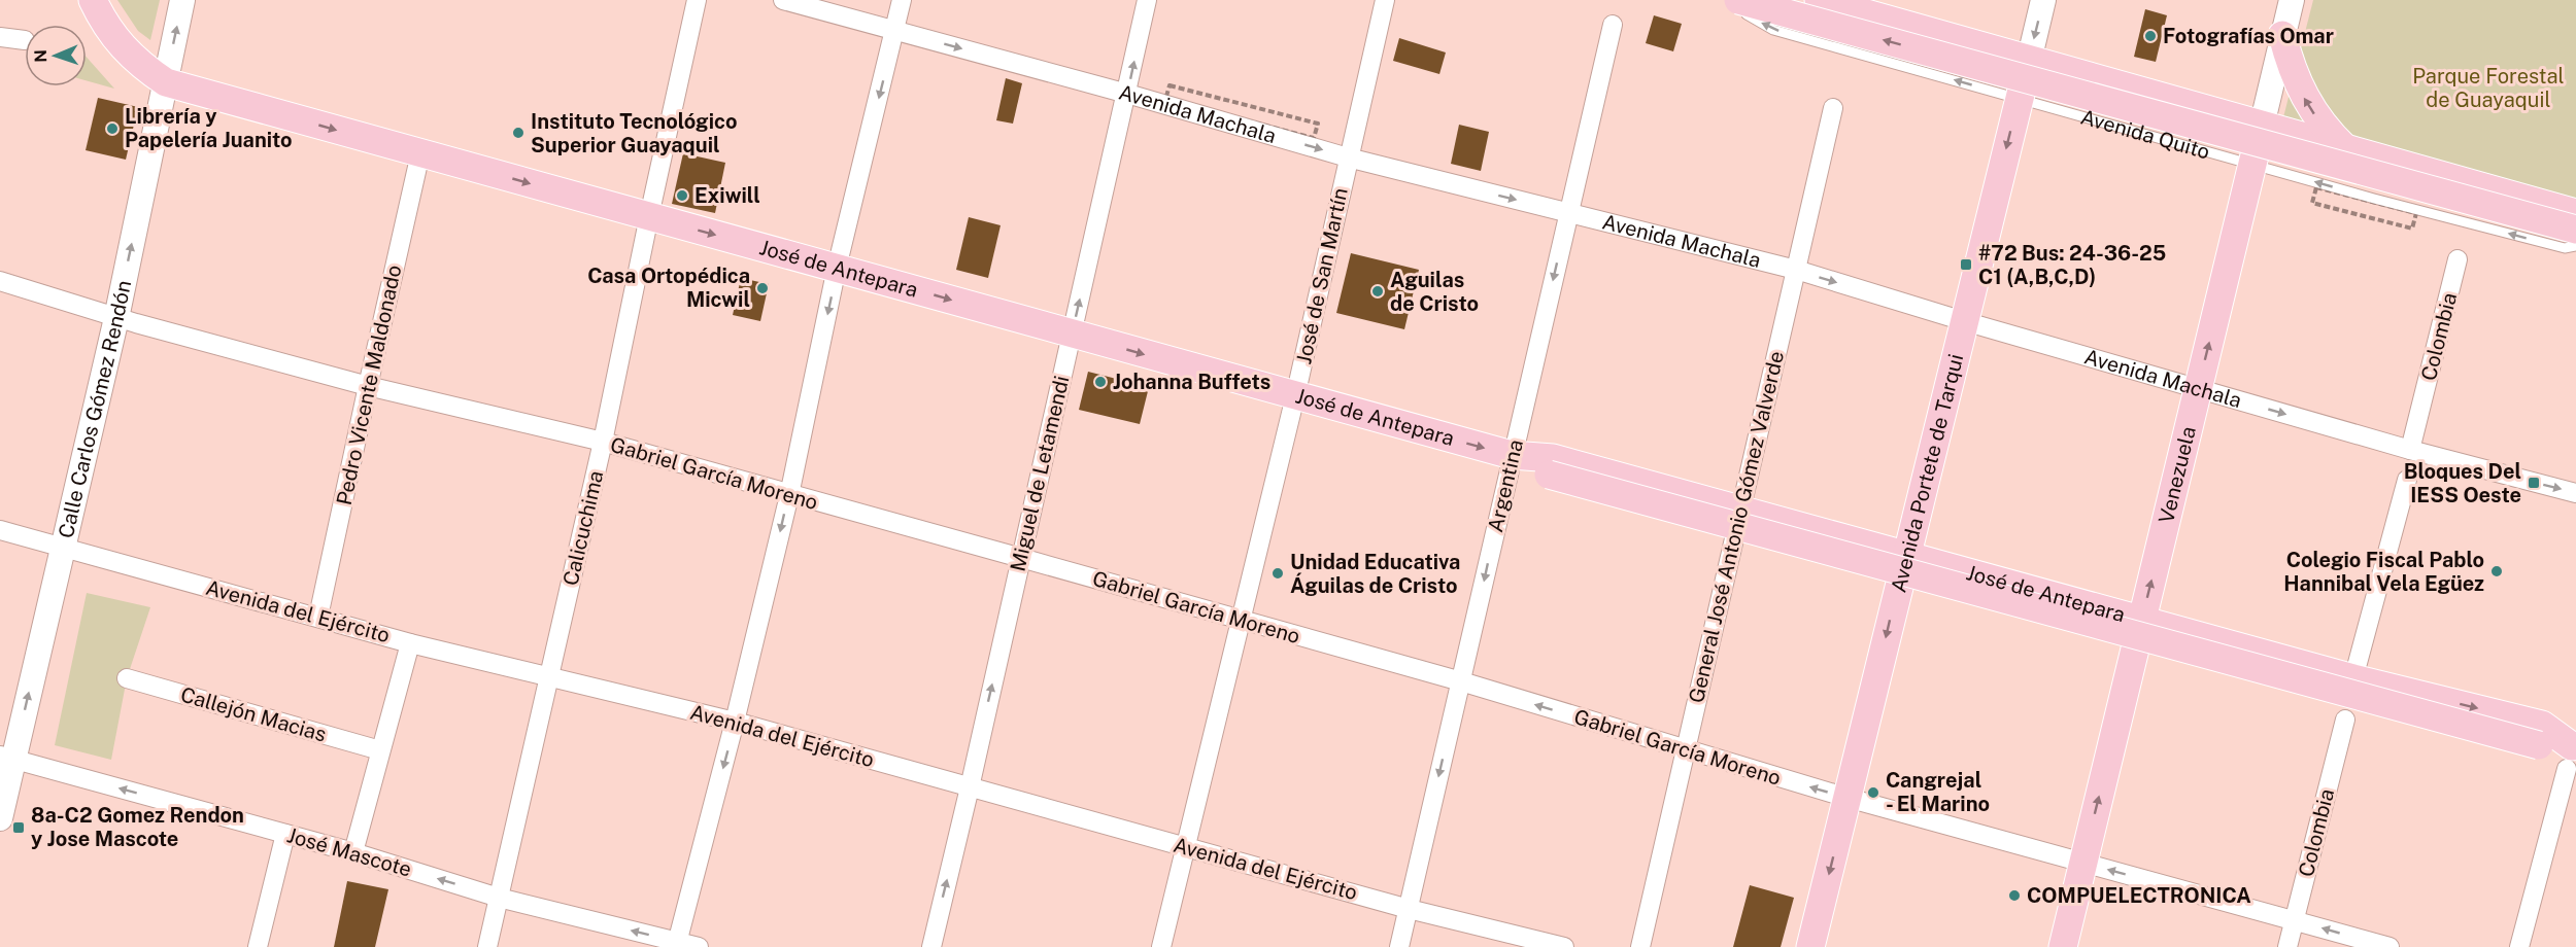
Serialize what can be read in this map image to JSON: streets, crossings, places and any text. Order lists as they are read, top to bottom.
{
  "streets": {
    "main road": [
      "Avenida Quito",
      "José de Antepara",
      "Calle Carlos Gómez Rendón",
      "Avenida Portete de Tarqui",
      "Venezuela"
    ],
    "street": [
      "Avenida Machala",
      "José de San Martín",
      "Colombia",
      "Pedro Vicente Maldonado",
      "Gabriel García Moreno",
      "Miguel de Letamendi",
      "Argentina",
      "General José Antonio Gómez Valverde",
      "Calicuchima",
      "Avenida del Ejército",
      "Callejón Macias",
      "José Mascote"
    ]
  },
  "crossings": [
    ["Avenida Machala", "José de San Martín"],
    ["Avenida Machala", "Colombia"],
    ["Avenida Machala", "Miguel de Letamendi"],
    ["Avenida Machala", "Avenida Portete de Tarqui"],
    ["Avenida Machala", "Venezuela"],
    ["Avenida Machala", "Argentina"],
    ["Avenida Machala", "General José Antonio Gómez Valverde"],
    ["Avenida Quito", "Avenida Portete de Tarqui"],
    ["Avenida Quito", "Venezuela"],
    ["José de Antepara", "José de San Martín"],
    ["José de Antepara", "Pedro Vicente Maldonado"],
    ["José de Antepara", "Calle Carlos Gómez Rendón"],
    ["José de Antepara", "Miguel de Letamendi"],
    ["José de Antepara", "Avenida Portete de Tarqui"],
    ["José de Antepara", "Venezuela"],
    ["José de Antepara", "Argentina"],
    ["José de Antepara", "General José Antonio Gómez Valverde"],
    ["José de Antepara", "Calicuchima"],
    ["José de San Martín", "Gabriel García Moreno"],
    ["José de San Martín", "Avenida del Ejército"],
    ["Colombia", "Gabriel García Moreno"],
    ["Pedro Vicente Maldonado", "Gabriel García Moreno"],
    ["Pedro Vicente Maldonado", "Avenida del Ejército"],
    ["Calle Carlos Gómez Rendón", "Gabriel García Moreno"],
    ["Calle Carlos Gómez Rendón", "Avenida del Ejército"],
    ["Calle Carlos Gómez Rendón", "José Mascote"],
    ["Gabriel García Moreno", "Miguel de Letamendi"],
    ["Gabriel García Moreno", "Avenida Portete de Tarqui"],
    ["Gabriel García Moreno", "Venezuela"],
    ["Gabriel García Moreno", "Argentina"],
    ["Gabriel García Moreno", "General José Antonio Gómez Valverde"],
    ["Gabriel García Moreno", "Calicuchima"],
    ["Miguel de Letamendi", "Avenida del Ejército"],
    ["Argentina", "Avenida del Ejército"],
    ["Calicuchima", "Avenida del Ejército"],
    ["Calicuchima", "José Mascote"]
  ],
  "one_way": [
    "Avenida Machala",
    "José de Antepara",
    "Calle Carlos Gómez Rendón",
    "Miguel de Letamendi",
    "Avenida Portete de Tarqui",
    "Venezuela",
    "Argentina",
    "José Mascote"
  ],
  "parks": ["Parque Forestal de Guayaquil"],
  "places": {
    "other": [
      "Fotografías Omar",
      "Librería y Papelería Juanito",
      "Instituto Tecnológico Superior Guayaquil",
      "Exiwill",
      "Casa Ortopédica Micwil",
      "Aguilas de Cristo",
      "Johanna Buffets",
      "Colegio Fiscal Pablo Hannibal Vela Egüez",
      "Unidad Educativa Águilas de Cristo",
      "Cangrejal - El Marino",
      "COMPUELECTRONICA"
    ],
    "transit": ["#72 Bus: 24-36-25 C1 (A,B,C,D)", "Bloques Del IESS Oeste", "8a-C2 Gomez Rendon y Jose Mascote"]
  },
  "north": "left"
}
